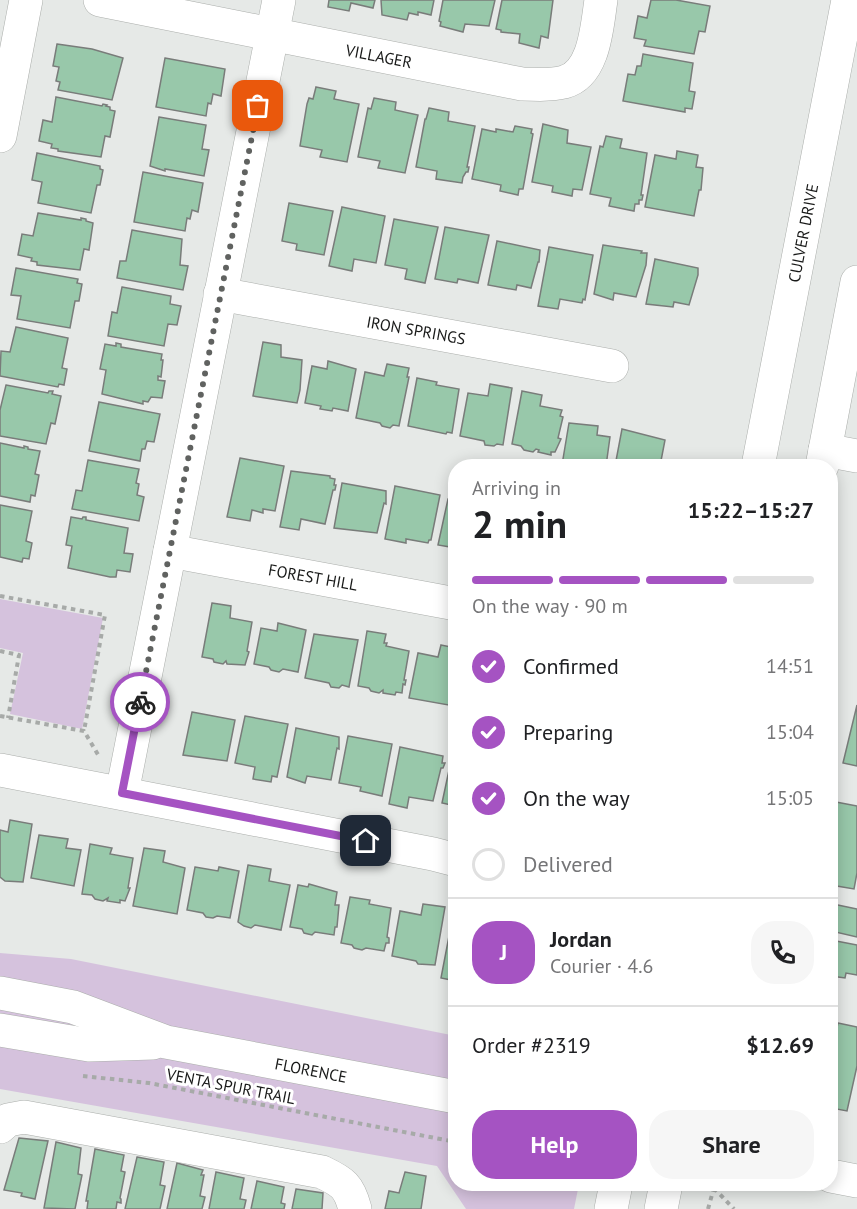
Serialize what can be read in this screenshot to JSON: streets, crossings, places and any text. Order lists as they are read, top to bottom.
{
  "streets": {
    "street": [
      "VILLAGER",
      "CULVER DRIVE",
      "IRON SPRINGS",
      "FOREST HILL",
      "FLORENCE"
    ],
    "path": ["VENTA SPUR TRAIL"]
  },
  "page": {
    "heading": ["2 min", "Arriving in", "15:22–15:27"],
    "panel": [
      "Jordan",
      "Courier · 4.6",
      "Order #2319",
      "$12.69"
    ],
    "bar": "On the way · 90 m",
    "list": [
      ["Confirmed", "14:51"],
      ["Preparing", "15:04"],
      ["On the way", "15:05"],
      "Delivered"
    ],
    "round": "J",
    "buttons": ["Help", "Share"]
  }
}
